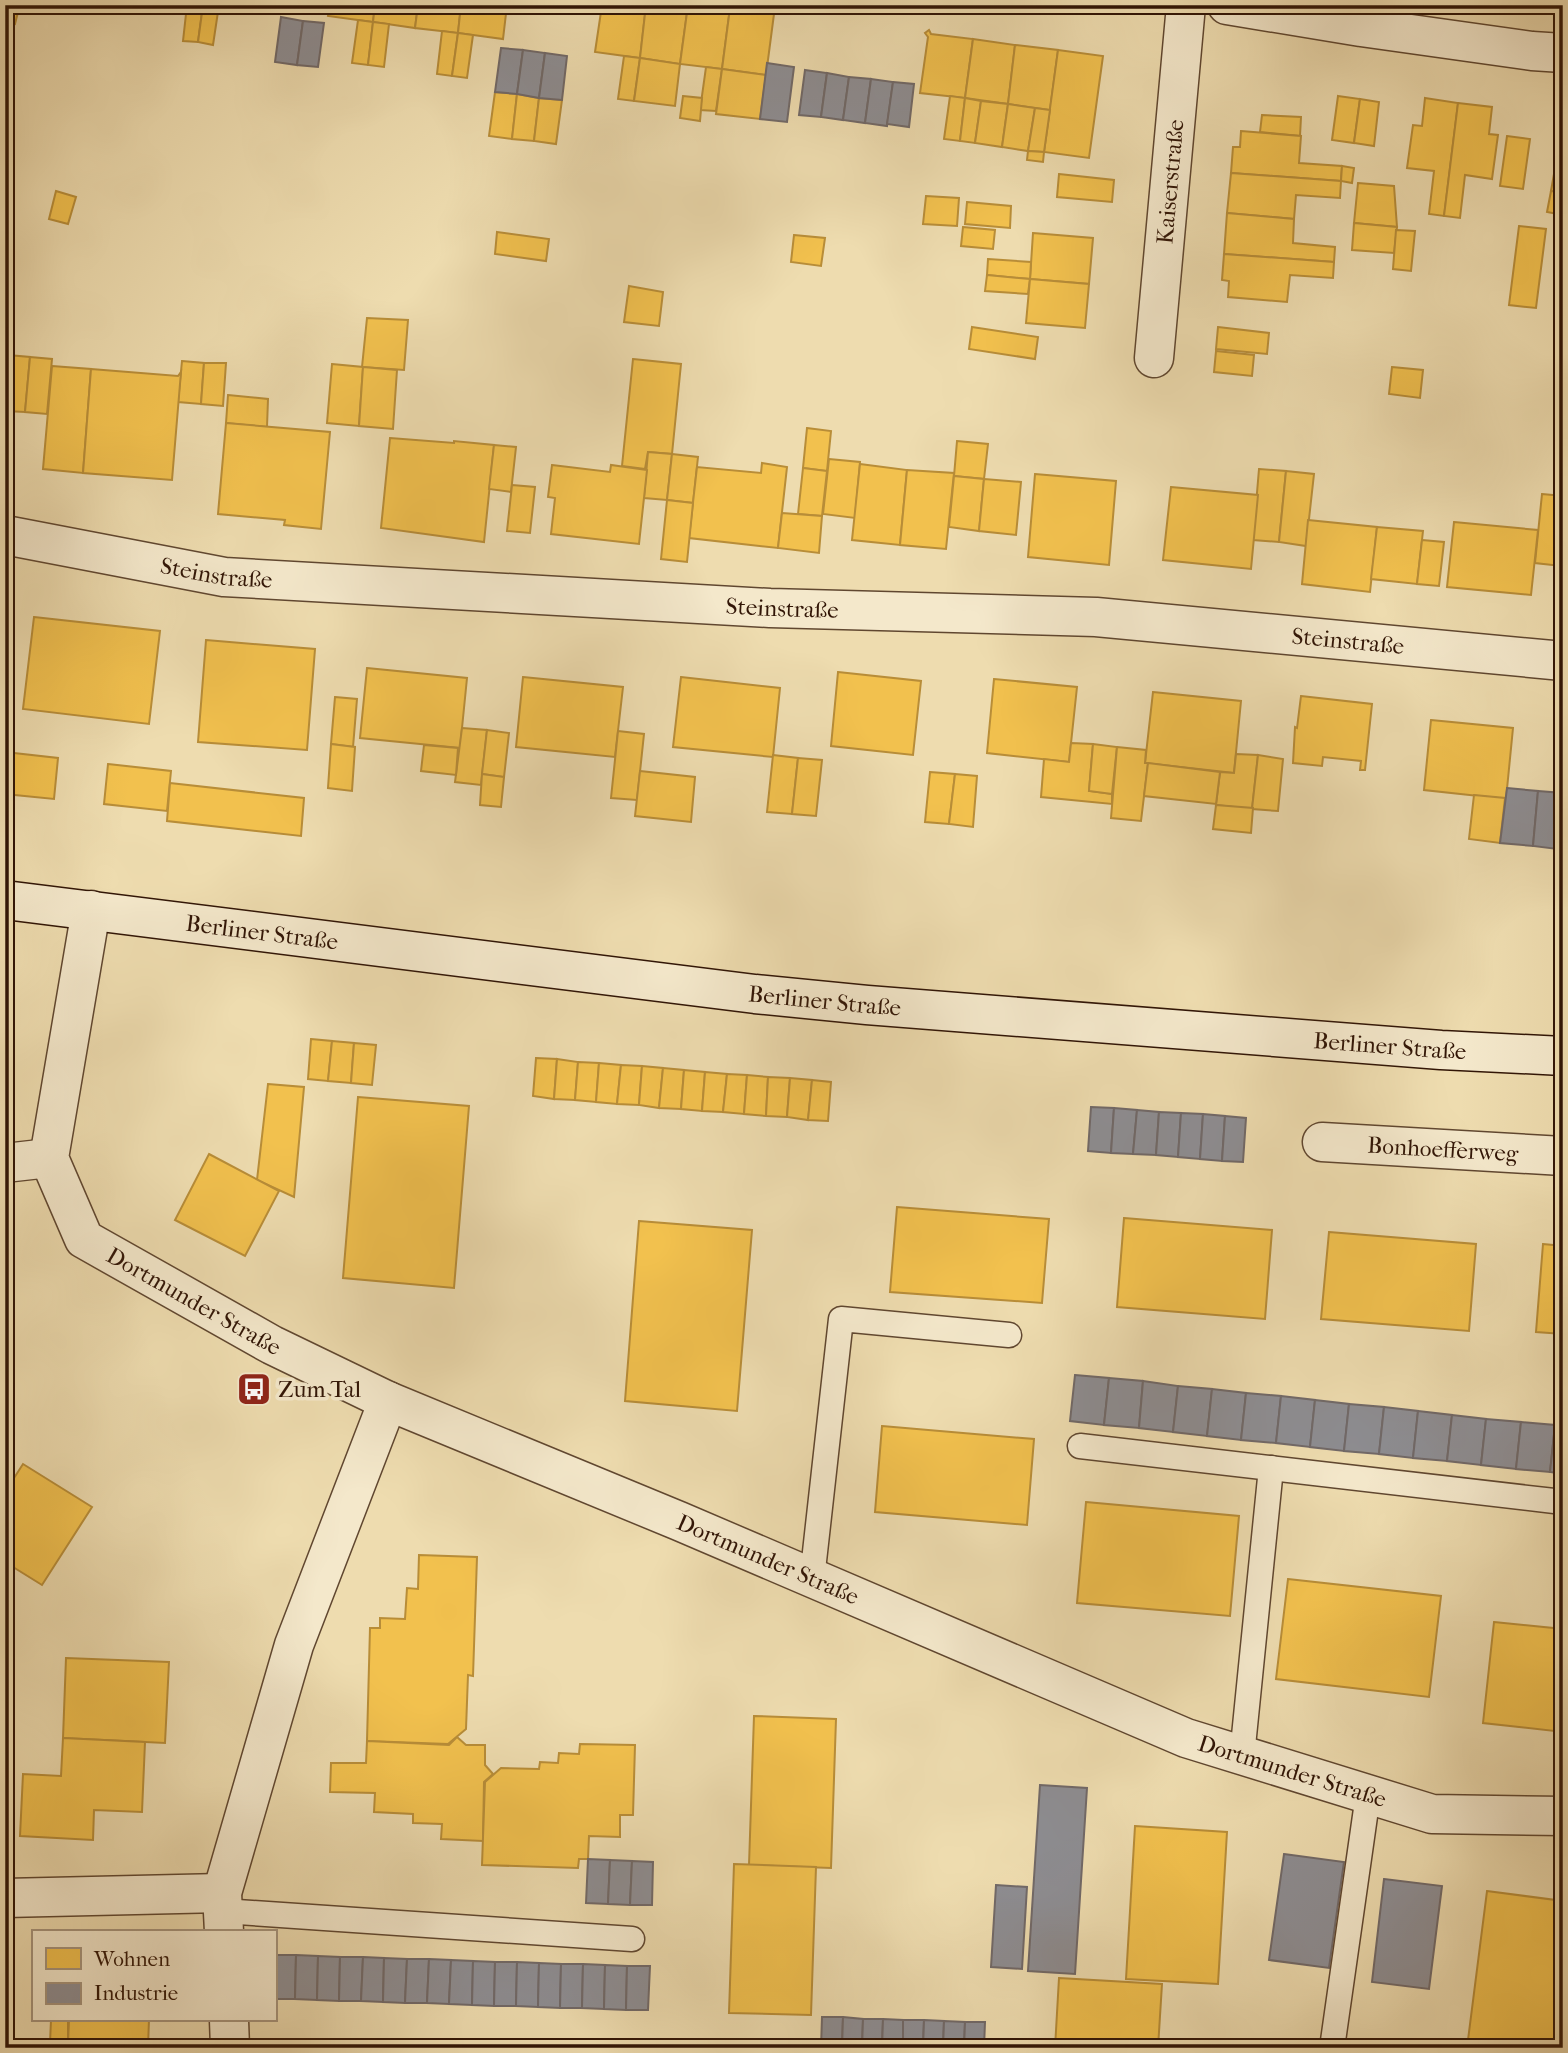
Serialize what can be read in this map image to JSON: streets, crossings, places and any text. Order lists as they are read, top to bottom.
{
  "streets": {
    "street": [
      "Kaiserstraße",
      "Steinstraße",
      "Berliner Straße",
      "Bonhoefferweg",
      "Dortmunder Straße"
    ]
  },
  "places": {
    "bus stop": ["Zum Tal"]
  },
  "legend": ["Wohnen", "Industrie"]
}
